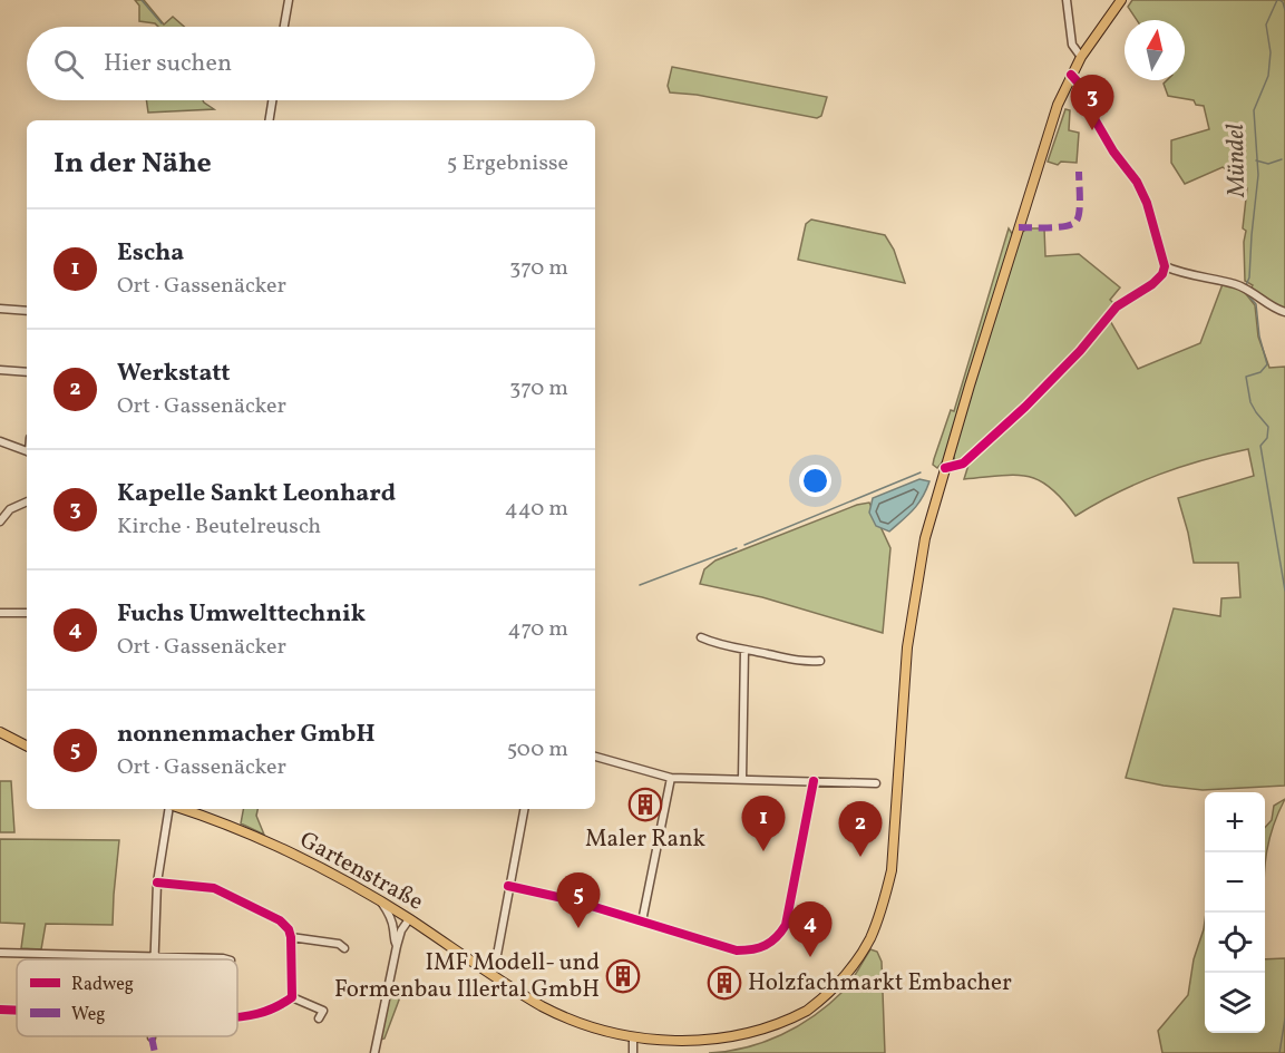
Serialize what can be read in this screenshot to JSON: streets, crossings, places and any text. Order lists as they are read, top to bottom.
{
  "streets": {
    "main road": ["Gartenstraße"]
  },
  "water": ["Mündel"],
  "places": {
    "building": ["Maler Rank", "IMF Modell- und Formenbau Illertal GmbH", "Holzfachmarkt Embacher"]
  },
  "legend": ["Radweg", "Weg"],
  "north": "top",
  "page": {
    "search": "Hier suchen",
    "pins": [
      "3",
      "1",
      "2",
      "5",
      "4"
    ],
    "heading": ["In der Nähe", "5 Ergebnisse"],
    "list": [
      {
        "mark": "1",
        "name": "Escha",
        "note": "Ort · Gassenäcker",
        "value": "370 m"
      },
      {
        "mark": "2",
        "name": "Werkstatt",
        "note": "Ort · Gassenäcker",
        "value": "370 m"
      },
      {
        "mark": "3",
        "name": "Kapelle Sankt Leonhard",
        "note": "Kirche · Beutelreusch",
        "value": "440 m"
      },
      {
        "mark": "4",
        "name": "Fuchs Umwelttechnik",
        "note": "Ort · Gassenäcker",
        "value": "470 m"
      },
      {
        "mark": "5",
        "name": "nonnenmacher GmbH",
        "note": "Ort · Gassenäcker",
        "value": "500 m"
      }
    ],
    "map_buttons": ["+", "−"]
  }
}
